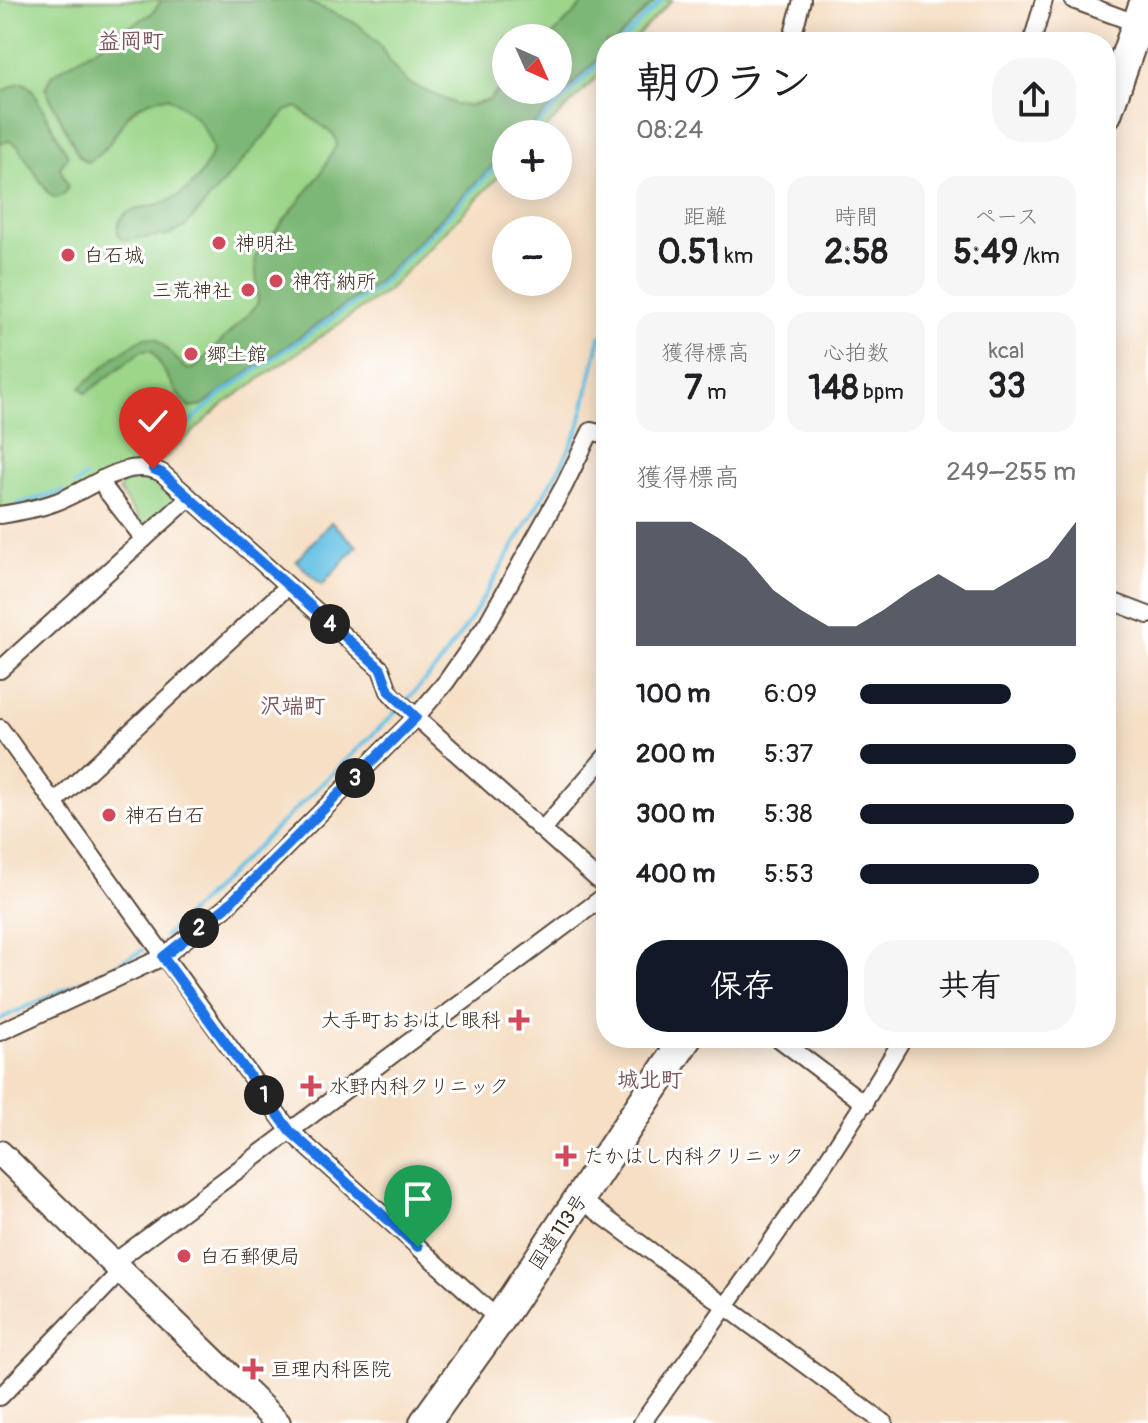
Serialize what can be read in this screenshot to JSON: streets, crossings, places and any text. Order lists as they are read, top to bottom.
{
  "streets": {
    "highway": ["国道113号"]
  },
  "districts": ["益岡町", "沢端町", "城北町"],
  "places": {
    "other": [
      "神明社",
      "白石城",
      "神符 納所",
      "三荒神社",
      "郷土館",
      "神石白石",
      "白石郵便局"
    ],
    "health": [
      "大手町おおはし眼科",
      "水野内科クリニック",
      "たかはし内科クリニック",
      "亘理内科医院"
    ]
  },
  "north": "bottom right",
  "page": {
    "map_buttons": ["+", "−"],
    "heading": ["朝のラン", "08:24"],
    "stats": [
      ["距離", "0.51 km"],
      ["時間", "2:58"],
      ["ペース", "5:49 /km"],
      ["獲得標高", "7 m"],
      ["心拍数", "148 bpm"],
      ["kcal", "33"]
    ],
    "chart": ["獲得標高", "249–255 m"],
    "pins": [
      "4",
      "3",
      "2",
      "1"
    ],
    "list": [
      {
        "name": "100 m",
        "note": "6:09"
      },
      {
        "name": "200 m",
        "note": "5:37"
      },
      {
        "name": "300 m",
        "note": "5:38"
      },
      {
        "name": "400 m",
        "note": "5:53"
      }
    ],
    "buttons": ["保存", "共有"]
  }
}
